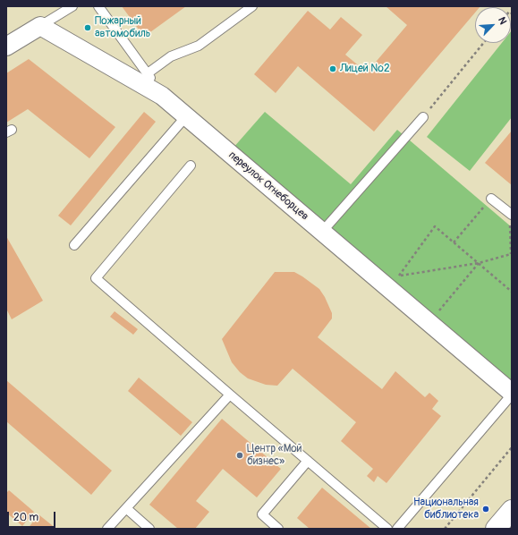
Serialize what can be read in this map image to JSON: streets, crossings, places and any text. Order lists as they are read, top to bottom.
{
  "streets": {
    "street": ["переулок Огнеборцев"]
  },
  "places": [
    "Пожарный автомобиль",
    "Лицей №2",
    "Центр «Мой бизнес»",
    "Национальная библиотека"
  ],
  "scale_bar": "20 m",
  "north": "top right"
}
